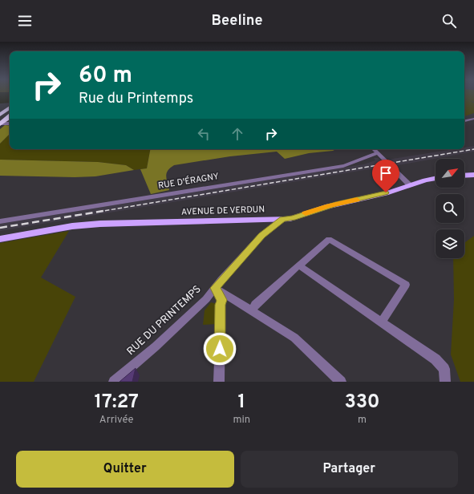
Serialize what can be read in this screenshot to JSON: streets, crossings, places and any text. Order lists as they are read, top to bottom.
{
  "streets": {
    "main road": ["AVENUE DE VERDUN"],
    "street": ["RUE D'ÉRAGNY", "RUE DU PRINTEMPS"]
  },
  "crossings": [
    ["AVENUE DE VERDUN", "RUE DU PRINTEMPS"]
  ],
  "north": "top right",
  "page": {
    "header": "Beeline",
    "turn": ["60 m", "Rue du Printemps"],
    "eta": [
      "17:27",
      "Arrivée",
      "1",
      "min",
      "330",
      "m"
    ],
    "buttons": ["Quitter", "Partager"]
  }
}
